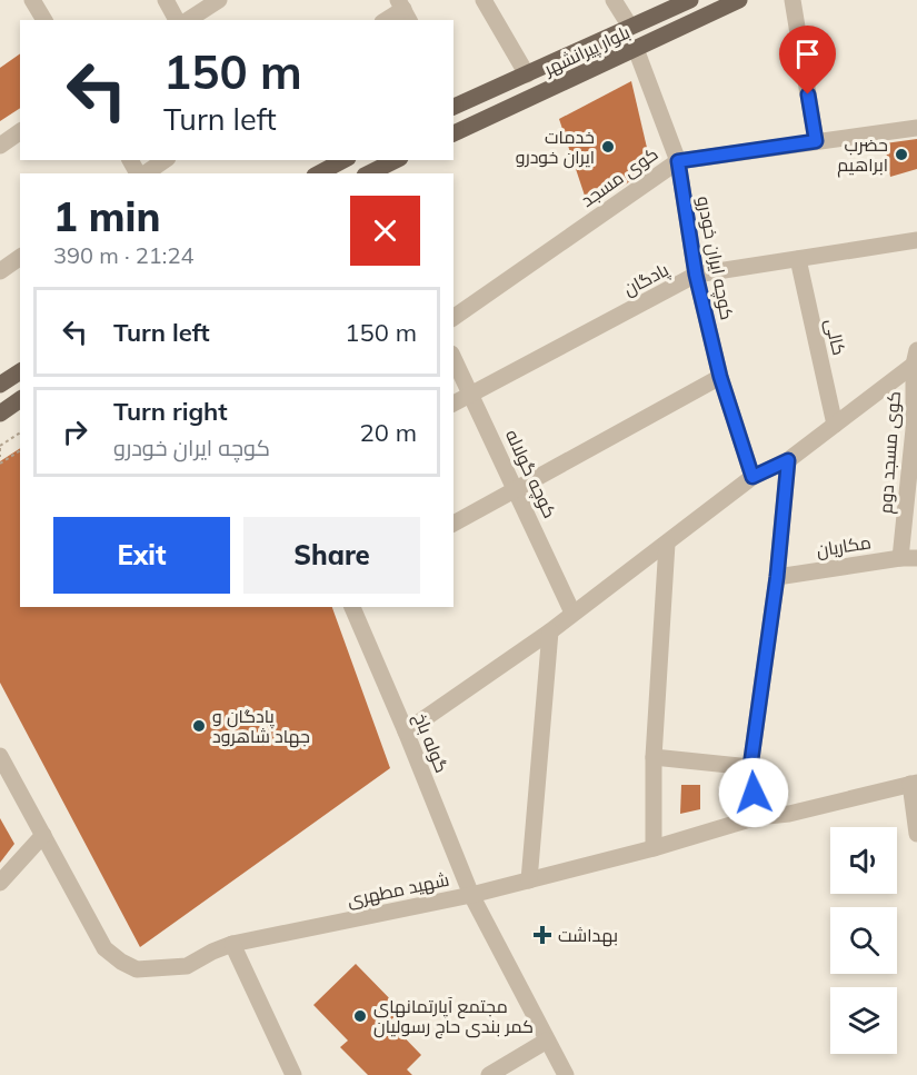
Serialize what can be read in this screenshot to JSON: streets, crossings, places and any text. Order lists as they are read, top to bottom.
{
  "streets": {
    "main road": ["بلوار پیرانشهر"],
    "street": [
      "کوی مسجد",
      "کوچه ایران خودرو",
      "پادگان",
      "کالی",
      "کوی مسجد دوم",
      "کوچه گولاله",
      "مکاریان",
      "گوله باخ",
      "شهید مطهری"
    ]
  },
  "crossings": [
    ["بلوار پیرانشهر", "کوچه ایران خودرو"],
    ["کوی مسجد", "کوچه ایران خودرو"],
    ["کوچه ایران خودرو", "پادگان"],
    ["پادگان", "کالی"],
    ["پادگان", "کوچه گولاله"],
    ["کوی مسجد دوم", "مکاریان"],
    ["گوله باخ", "شهید مطهری"]
  ],
  "places": {
    "other": [
      "خدمات ایران خودرو",
      "حضرب ابراهیم",
      "پادگان و جهاد شاهرود",
      "مجتمع آپارتمانهای کمر بندی حاج رسولیان"
    ],
    "health": ["بهداشت"]
  },
  "page": {
    "turn": ["150 m", "Turn left"],
    "heading": ["1 min", "390 m · 21:24"],
    "list": [
      {
        "name": "Turn left",
        "value": "150 m"
      },
      {
        "name": "Turn right",
        "note": "کوچه ایران خودرو",
        "value": "20 m"
      }
    ],
    "buttons": ["Exit", "Share"]
  }
}
